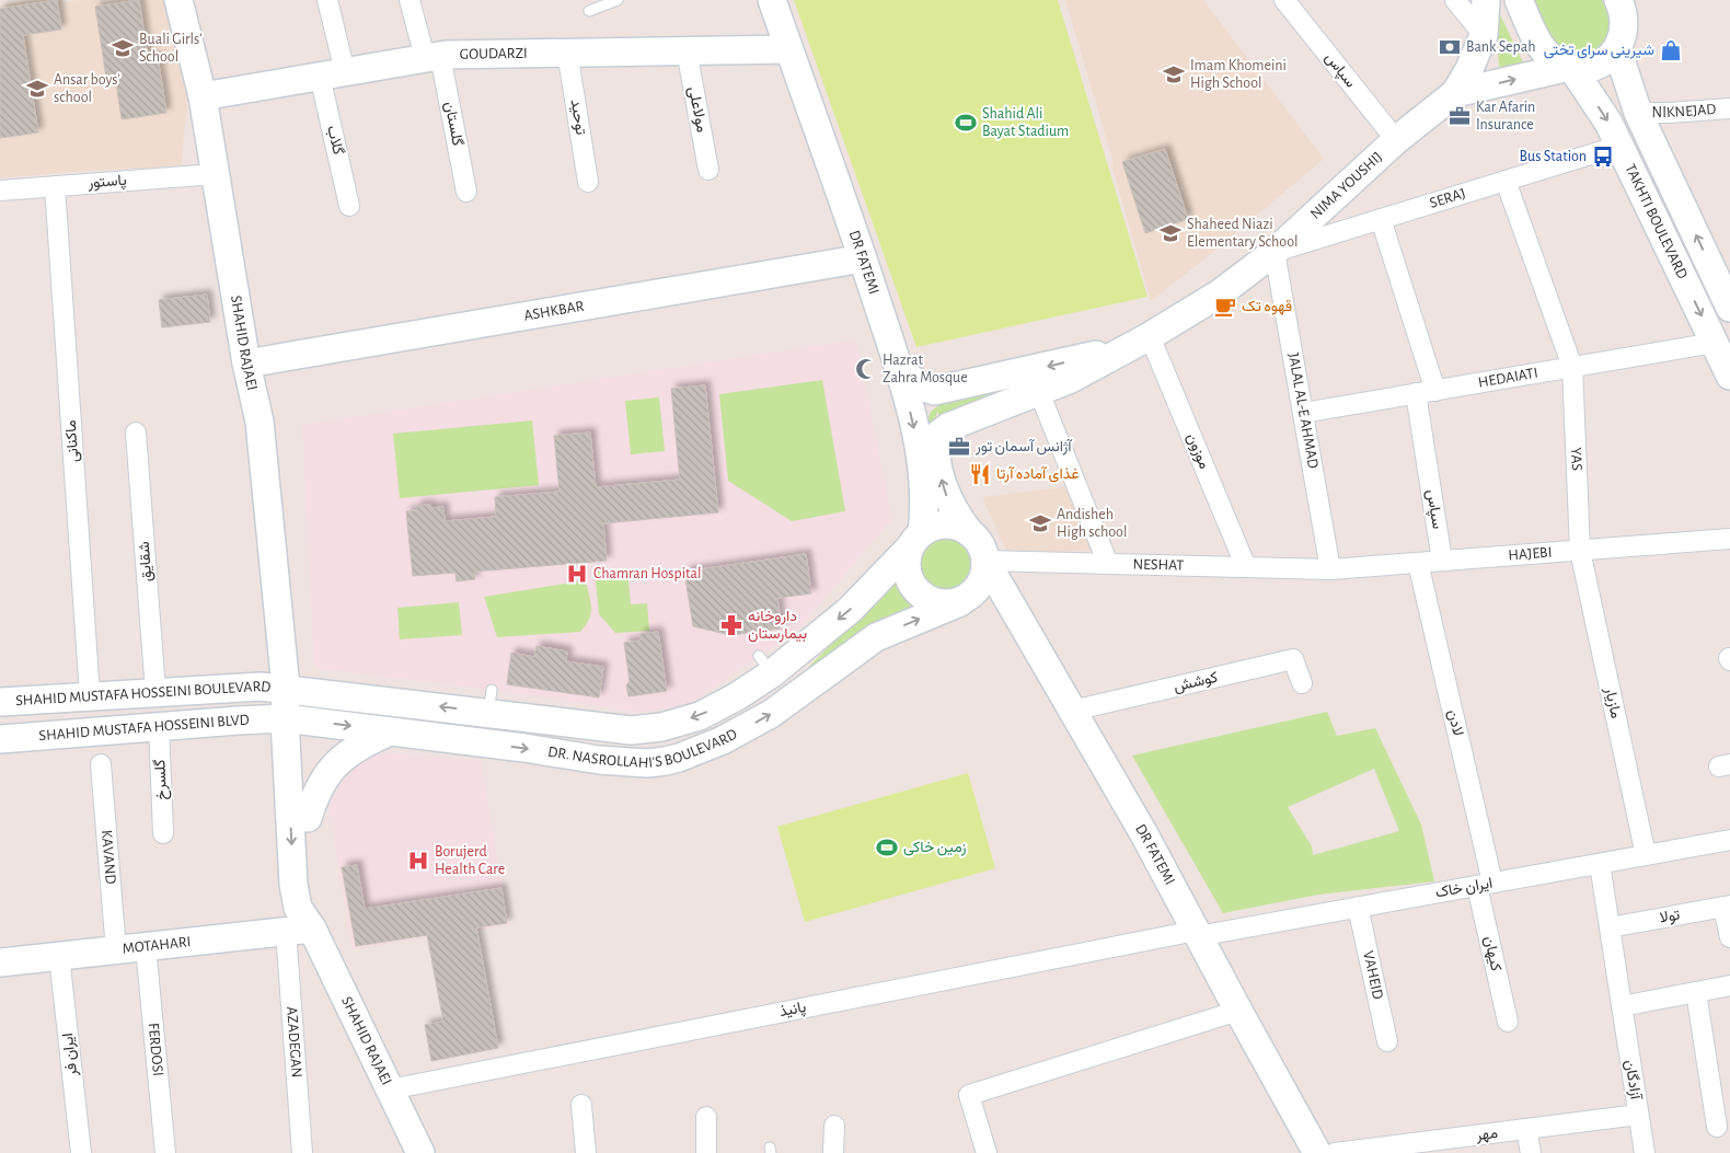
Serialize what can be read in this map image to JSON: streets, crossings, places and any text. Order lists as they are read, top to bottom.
{
  "streets": {
    "street": [
      "GOUDARZI",
      "سپاس",
      "مولاعلی",
      "NIKNEJAD",
      "توحید",
      "گلستان",
      "گلاب",
      "پاستور",
      "NIMA YOUSHIJ",
      "SERAJ",
      "TAKHTI BOULEVARD",
      "DR FATEMI",
      "ASHKBAR",
      "SHAHID RAJAEI",
      "HEDAIATI",
      "JALAL AL-E AHMAD",
      "ماکنانی",
      "موزون",
      "YAS",
      "HAJEBI",
      "شقایق",
      "NESHAT",
      "کوشش",
      "SHAHID MUSTAFA HOSSEINI BOULEVARD",
      "مازیار",
      "لادن",
      "SHAHID MUSTAFA HOSSEINI BLVD",
      "DR. NASROLLAHI'S BOULEVARD",
      "گلسرخ",
      "KAVAND",
      "ایران خاک",
      "تولا",
      "MOTAHARI",
      "کیهان",
      "VAHEID",
      "پانیذ",
      "AZADEGAN",
      "FERDOSI",
      "ایران فر",
      "آزادگان",
      "مهر"
    ]
  },
  "crossings": [
    ["GOUDARZI", "مولاعلی"],
    ["GOUDARZI", "توحید"],
    ["GOUDARZI", "گلستان"],
    ["GOUDARZI", "گلاب"],
    ["GOUDARZI", "DR FATEMI"],
    ["GOUDARZI", "SHAHID RAJAEI"],
    ["سپاس", "NIMA YOUSHIJ"],
    ["سپاس", "HEDAIATI"],
    ["سپاس", "HAJEBI"],
    ["NIKNEJAD", "TAKHTI BOULEVARD"],
    ["پاستور", "SHAHID RAJAEI"],
    ["پاستور", "ماکنانی"],
    ["NIMA YOUSHIJ", "SERAJ"],
    ["NIMA YOUSHIJ", "TAKHTI BOULEVARD"],
    ["NIMA YOUSHIJ", "DR FATEMI"],
    ["NIMA YOUSHIJ", "JALAL AL-E AHMAD"],
    ["NIMA YOUSHIJ", "موزون"],
    ["NIMA YOUSHIJ", "NESHAT"],
    ["NIMA YOUSHIJ", "DR. NASROLLAHI'S BOULEVARD"],
    ["SERAJ", "TAKHTI BOULEVARD"],
    ["SERAJ", "JALAL AL-E AHMAD"],
    ["SERAJ", "YAS"],
    ["TAKHTI BOULEVARD", "HEDAIATI"],
    ["DR FATEMI", "ASHKBAR"],
    ["DR FATEMI", "NESHAT"],
    ["DR FATEMI", "کوشش"],
    ["DR FATEMI", "DR. NASROLLAHI'S BOULEVARD"],
    ["DR FATEMI", "ایران خاک"],
    ["DR FATEMI", "پانیذ"],
    ["ASHKBAR", "SHAHID RAJAEI"],
    ["SHAHID RAJAEI", "SHAHID MUSTAFA HOSSEINI BOULEVARD"],
    ["SHAHID RAJAEI", "SHAHID MUSTAFA HOSSEINI BLVD"],
    ["SHAHID RAJAEI", "DR. NASROLLAHI'S BOULEVARD"],
    ["SHAHID RAJAEI", "MOTAHARI"],
    ["SHAHID RAJAEI", "پانیذ"],
    ["HEDAIATI", "JALAL AL-E AHMAD"],
    ["HEDAIATI", "YAS"],
    ["JALAL AL-E AHMAD", "HAJEBI"],
    ["JALAL AL-E AHMAD", "NESHAT"],
    ["ماکنانی", "SHAHID MUSTAFA HOSSEINI BOULEVARD"],
    ["موزون", "NESHAT"],
    ["YAS", "HAJEBI"],
    ["YAS", "مازیار"],
    ["HAJEBI", "NESHAT"],
    ["HAJEBI", "مازیار"],
    ["HAJEBI", "لادن"],
    ["شقایق", "SHAHID MUSTAFA HOSSEINI BOULEVARD"],
    ["NESHAT", "DR. NASROLLAHI'S BOULEVARD"],
    ["SHAHID MUSTAFA HOSSEINI BOULEVARD", "DR. NASROLLAHI'S BOULEVARD"],
    ["مازیار", "ایران خاک"],
    ["لادن", "ایران خاک"],
    ["لادن", "کیهان"],
    ["SHAHID MUSTAFA HOSSEINI BLVD", "DR. NASROLLAHI'S BOULEVARD"],
    ["SHAHID MUSTAFA HOSSEINI BLVD", "گلسرخ"],
    ["KAVAND", "MOTAHARI"],
    ["ایران خاک", "کیهان"],
    ["ایران خاک", "VAHEID"],
    ["ایران خاک", "پانیذ"],
    ["ایران خاک", "آزادگان"],
    ["تولا", "آزادگان"],
    ["MOTAHARI", "AZADEGAN"],
    ["MOTAHARI", "FERDOSI"],
    ["MOTAHARI", "ایران فر"],
    ["آزادگان", "مهر"]
  ],
  "places": {
    "bank": ["Bank Sepah"],
    "school or university": [
      "Buali Girls' School",
      "Imam Khomeini High School",
      "Ansar boys' school",
      "Shaheed Niazi Elementary School",
      "Andisheh High school"
    ],
    "shop": ["شیرینی سرای تختی"],
    "office": ["Kar Afarin Insurance", "آژانس آسمان تور"],
    "sports": ["Shahid Ali Bayat Stadium", "زمین خاکی"],
    "bus stop": ["Bus Station"],
    "cafe": ["قهوه تک"],
    "mosque": ["Hazrat Zahra Mosque"],
    "restaurant": ["غذای آماده آرتا"],
    "hospital": ["Chamran Hospital", "Borujerd Health Care"],
    "pharmacy": ["داروخانه بیمارستان"]
  }
}
